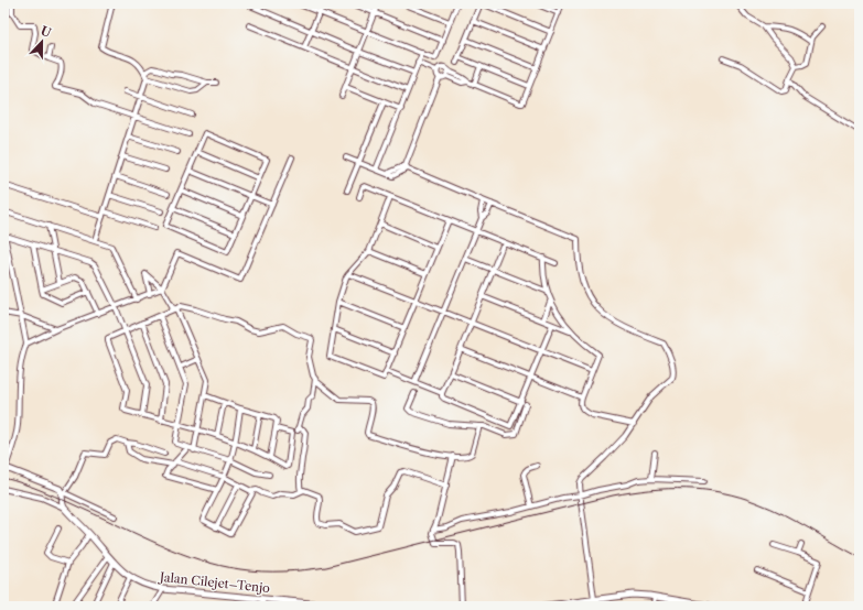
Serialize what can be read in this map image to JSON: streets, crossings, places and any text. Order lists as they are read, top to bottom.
{
  "streets": {
    "main road": ["Jalan Cilejet–Tenjo"]
  },
  "north": "top"
}
